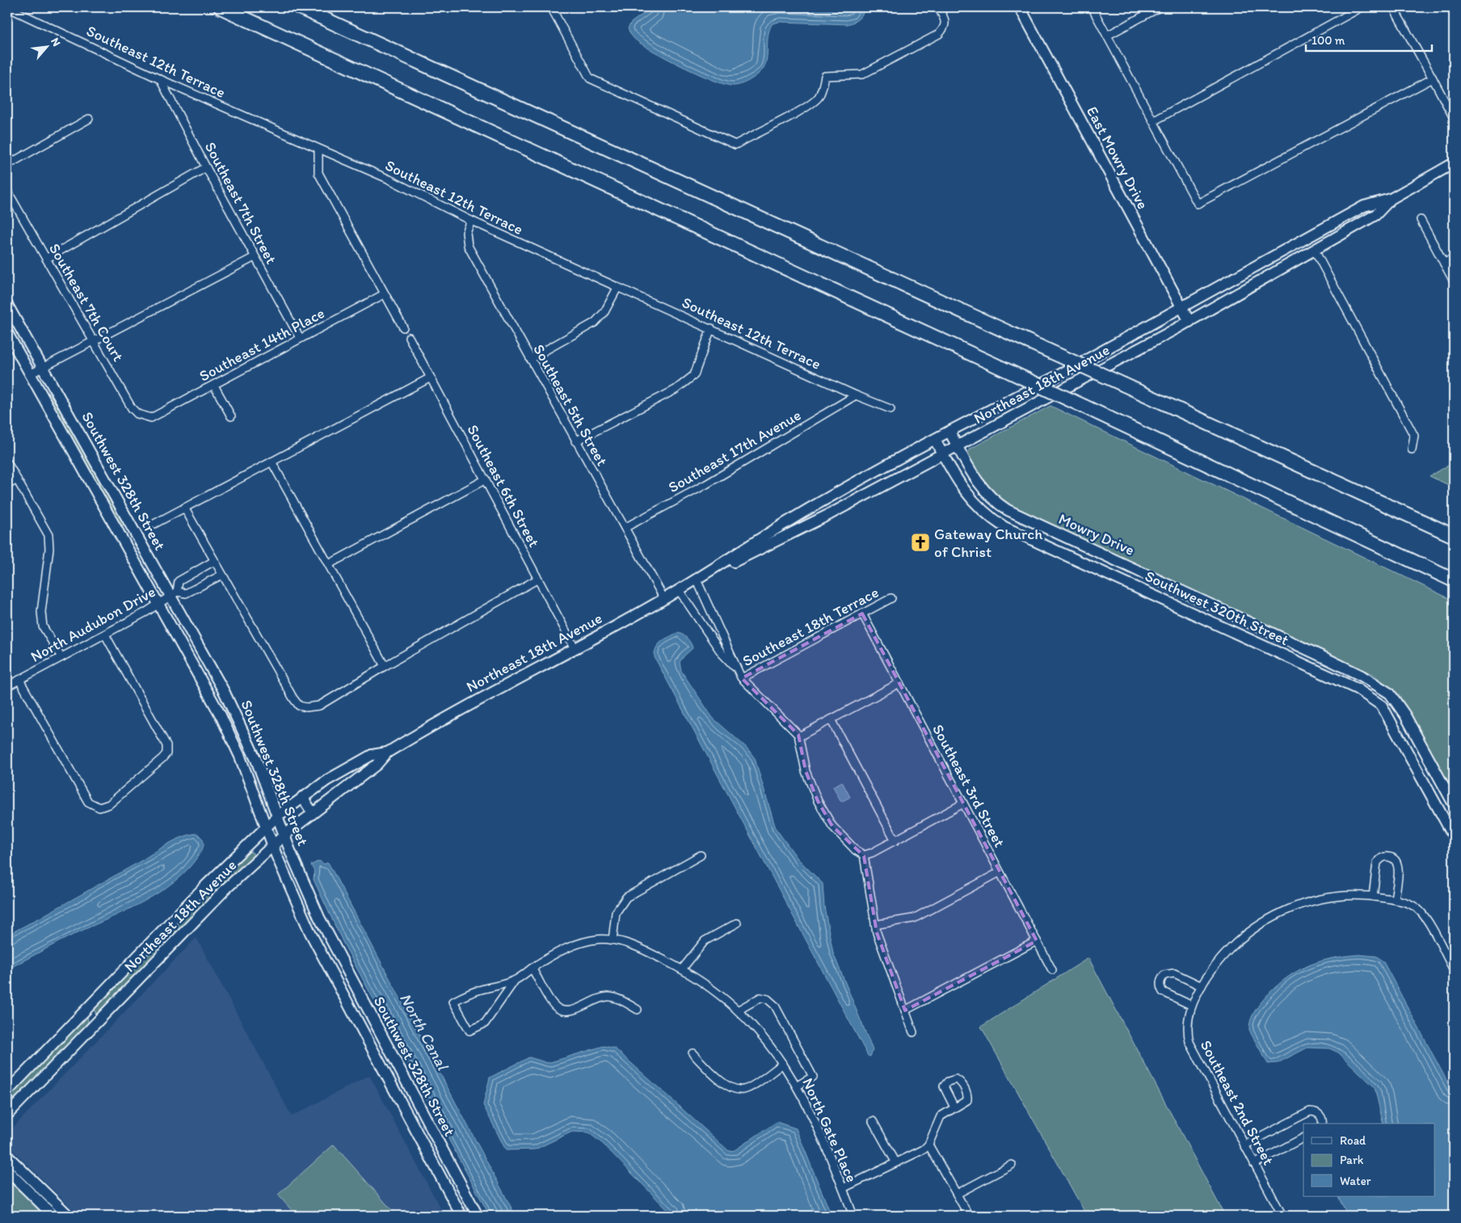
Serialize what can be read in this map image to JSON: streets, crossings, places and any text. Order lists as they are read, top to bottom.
{
  "streets": {
    "street": [
      "Southeast 12th Terrace",
      "East Mowry Drive",
      "Southeast 7th Street",
      "Southeast 7th Court",
      "Southeast 14th Place",
      "Northeast 18th Avenue",
      "Southeast 5th Street",
      "Southeast 17th Avenue",
      "Southwest 328th Street",
      "Southeast 6th Street",
      "Mowry Drive",
      "Southwest 320th Street",
      "North Audubon Drive",
      "Southeast 18th Terrace",
      "Southeast 3rd Street",
      "Southeast 2nd Street",
      "North Gate Place"
    ]
  },
  "crossings": [
    ["Southeast 12th Terrace", "Southeast 7th Street"],
    ["Southeast 12th Terrace", "Southeast 5th Street"],
    ["Southeast 12th Terrace", "Southeast 17th Avenue"],
    ["East Mowry Drive", "Northeast 18th Avenue"],
    ["Southeast 7th Street", "Southeast 14th Place"],
    ["Southeast 7th Court", "Southeast 14th Place"],
    ["Northeast 18th Avenue", "Southeast 5th Street"],
    ["Northeast 18th Avenue", "Southwest 328th Street"],
    ["Northeast 18th Avenue", "Southeast 6th Street"],
    ["Northeast 18th Avenue", "Mowry Drive"],
    ["Northeast 18th Avenue", "Southwest 320th Street"],
    ["Southeast 5th Street", "Southeast 17th Avenue"],
    ["Southwest 328th Street", "North Audubon Drive"],
    ["Southeast 18th Terrace", "Southeast 3rd Street"]
  ],
  "water": ["North Canal"],
  "places": {
    "church": ["Gateway Church of Christ"]
  },
  "legend": ["Road", "Park", "Water"],
  "scale_bar": "100 m",
  "north": "top right"
}
